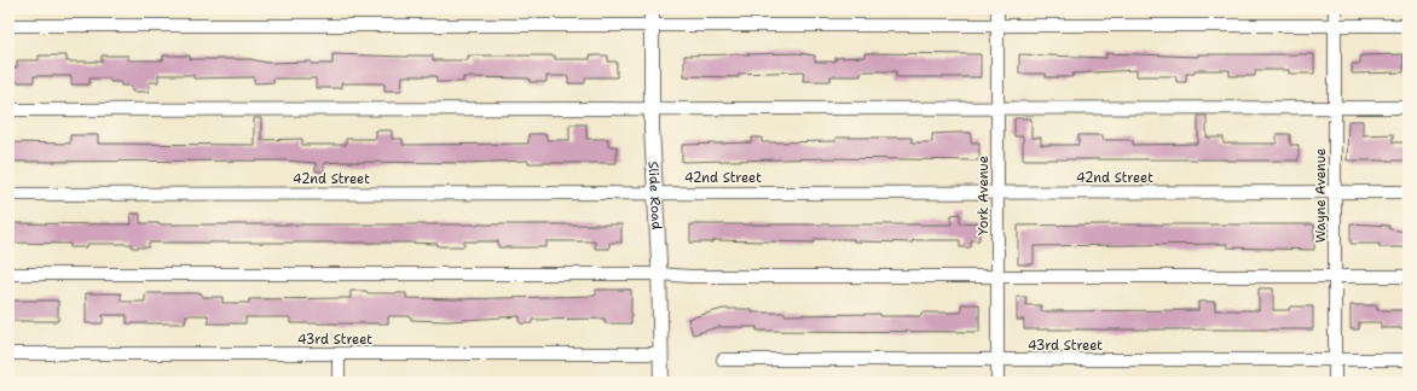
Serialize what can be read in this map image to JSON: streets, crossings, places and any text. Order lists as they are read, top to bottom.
{
  "streets": {
    "main road": ["Slide Road"],
    "street": [
      "42nd Street",
      "York Avenue",
      "Wayne Avenue",
      "43rd Street"
    ]
  },
  "crossings": [
    ["42nd Street", "Slide Road"],
    ["42nd Street", "York Avenue"],
    ["42nd Street", "Wayne Avenue"],
    ["Slide Road", "43rd Street"],
    ["York Avenue", "43rd Street"],
    ["Wayne Avenue", "43rd Street"]
  ]
}
